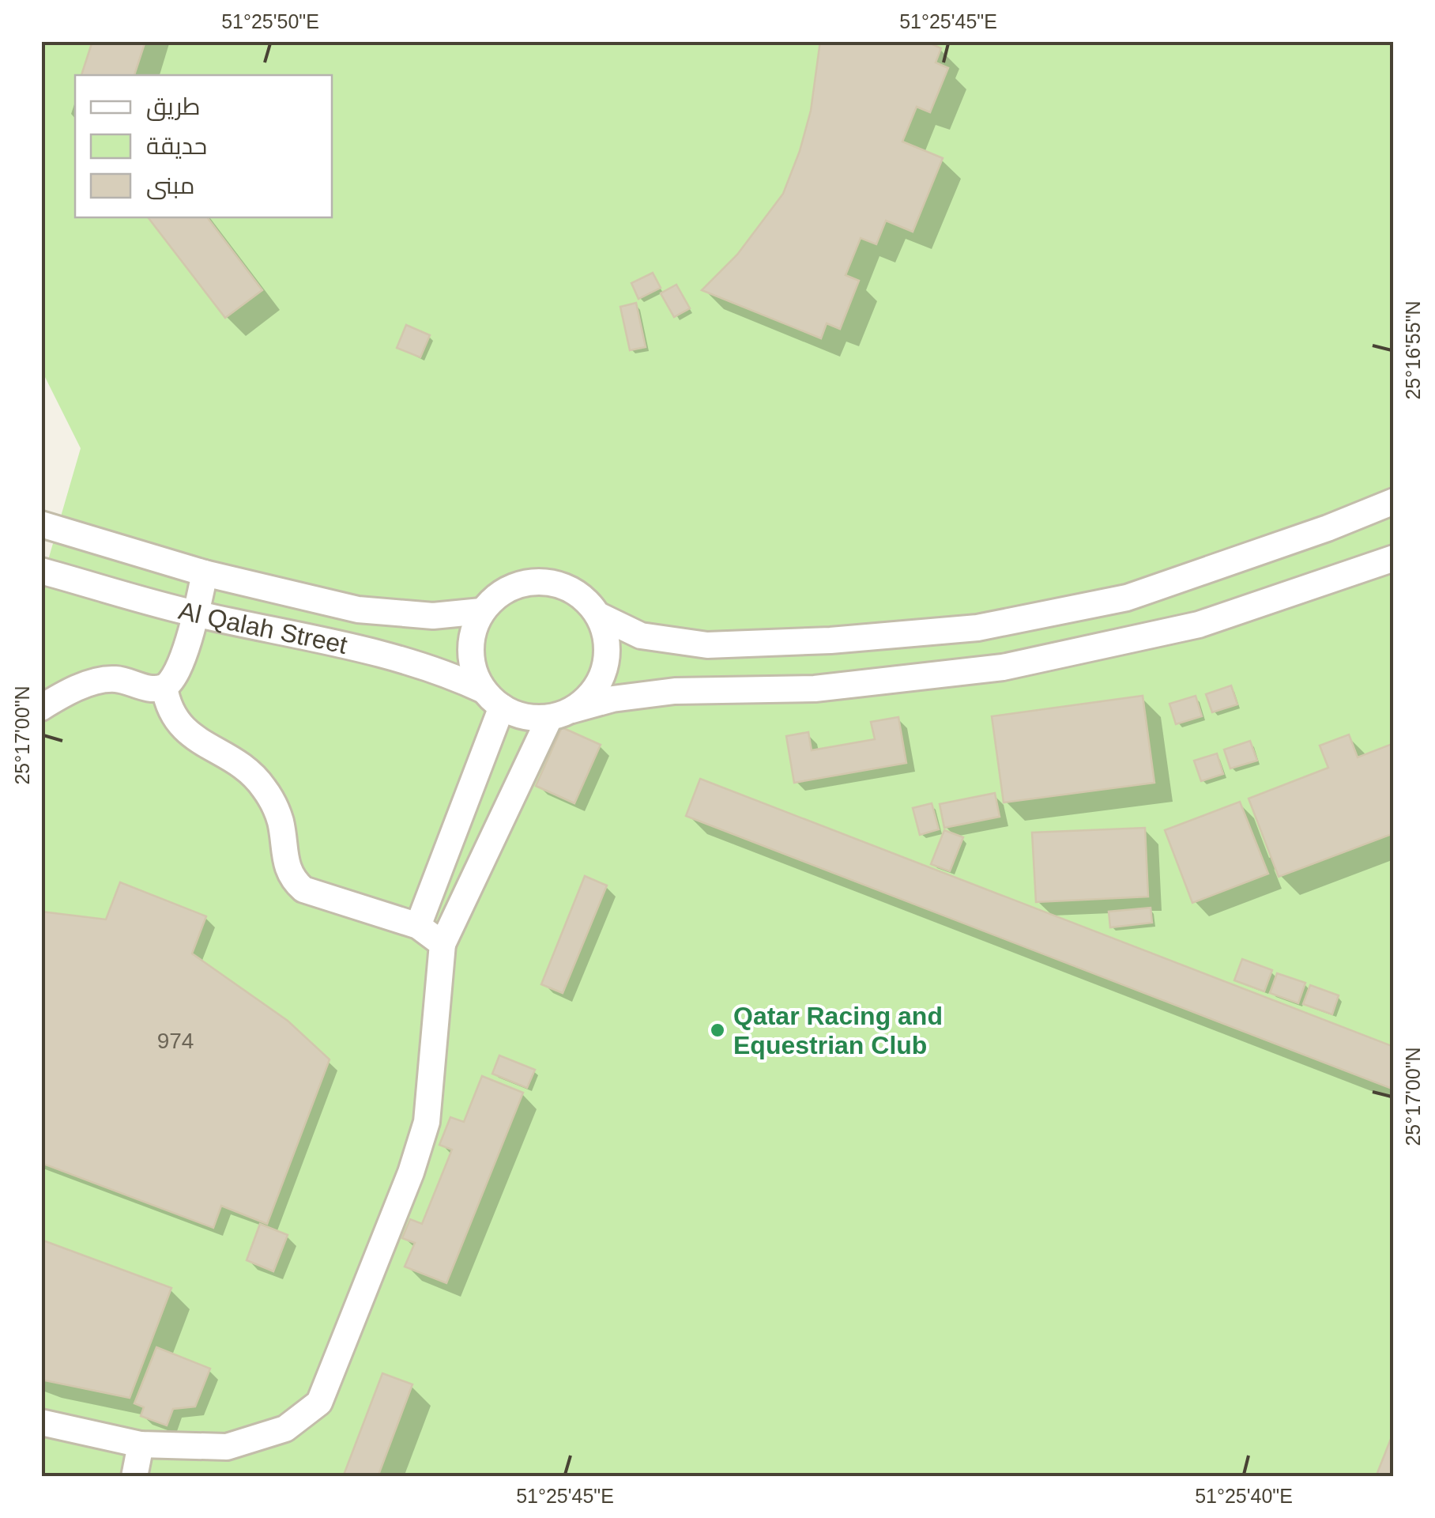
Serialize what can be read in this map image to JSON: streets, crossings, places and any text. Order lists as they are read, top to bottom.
{
  "streets": {
    "street": ["Al Qalah Street"]
  },
  "places": ["Qatar Racing and Equestrian Club"],
  "house_numbers": ["974"],
  "legend": ["طريق", "حديقة", "مبنى"],
  "coordinates": [
    "51°25'50\"E",
    "51°25'45\"E",
    "25°16'55\"N",
    "25°17'00\"N",
    "51°25'40\"E"
  ]
}
